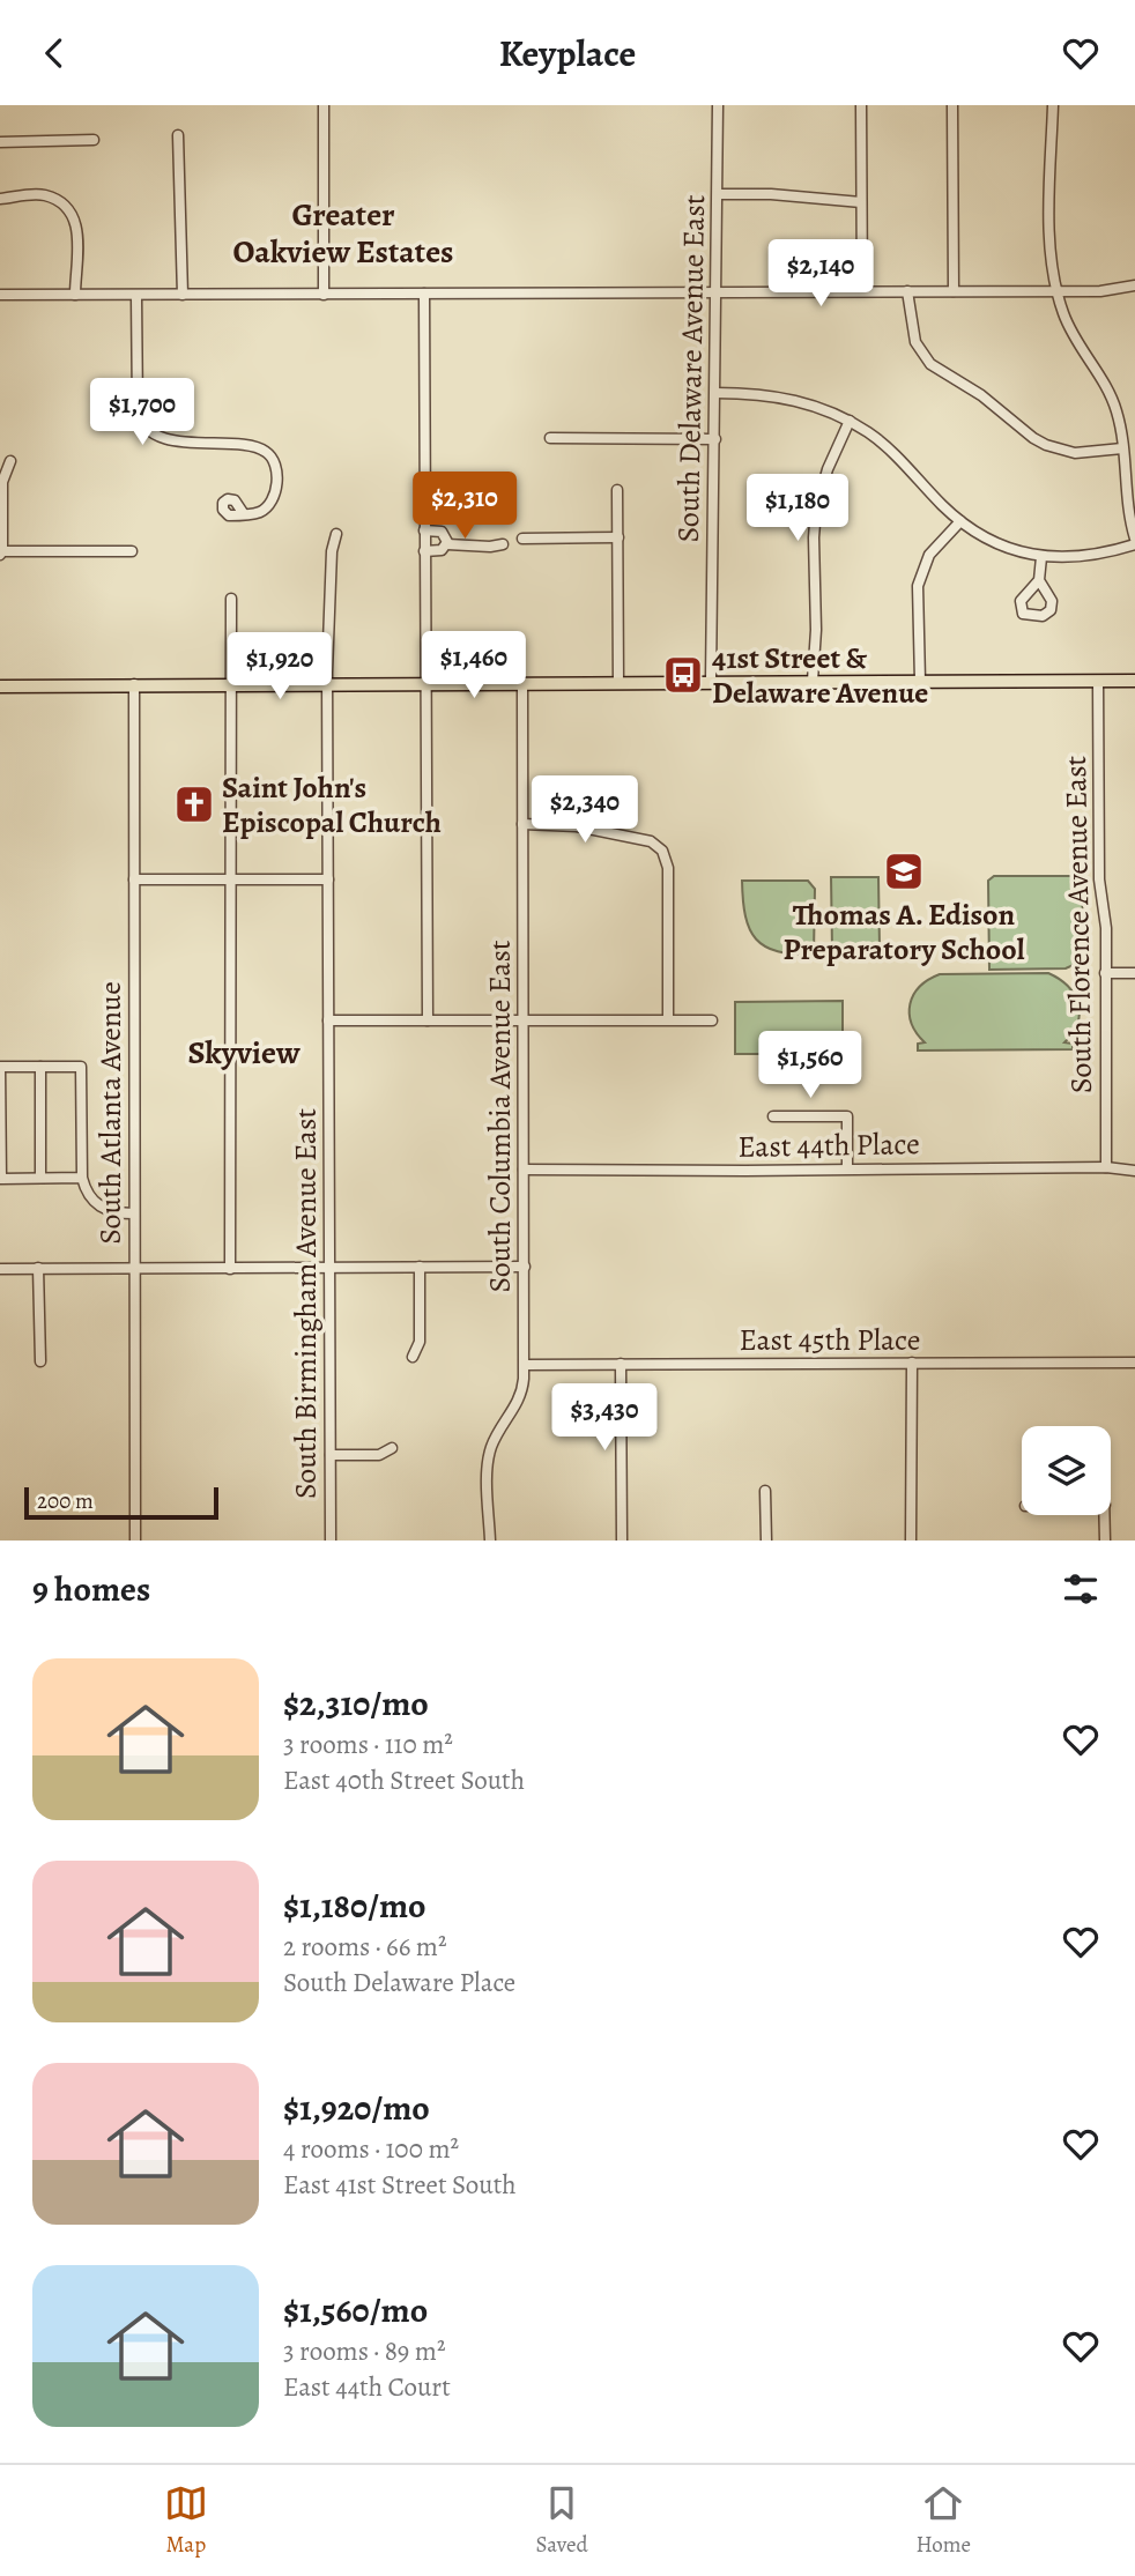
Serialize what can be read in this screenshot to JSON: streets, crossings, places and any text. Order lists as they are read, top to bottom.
{
  "streets": {
    "street": [
      "South Delaware Avenue East",
      "South Florence Avenue East",
      "South Atlanta Avenue",
      "South Columbia Avenue East",
      "East 44th Place",
      "South Birmingham Avenue East",
      "East 45th Place"
    ]
  },
  "crossings": [
    ["South Florence Avenue East", "East 44th Place"],
    ["South Columbia Avenue East", "East 44th Place"],
    ["South Columbia Avenue East", "East 45th Place"]
  ],
  "districts": ["Greater Oakview Estates", "Skyview"],
  "places": {
    "bus stop": ["41st Street & Delaware Avenue"],
    "church": ["Saint John's Episcopal Church"],
    "school or university": ["Thomas A. Edison Preparatory School"]
  },
  "scale_bar": "200 m",
  "page": {
    "header": "Keyplace",
    "price": [
      "$2,140",
      "$1,700",
      "$2,310",
      "$1,180",
      "$1,460",
      "$1,920",
      "$2,340",
      "$1,560",
      "$3,430"
    ],
    "scale": "200 m",
    "heading": "9 homes",
    "list": [
      {
        "name": "$2,310/mo",
        "note": "3 rooms · 110 m² · East 40th Street South"
      },
      {
        "name": "$1,180/mo",
        "note": "2 rooms · 66 m² · South Delaware Place"
      },
      {
        "name": "$1,920/mo",
        "note": "4 rooms · 100 m² · East 41st Street South"
      },
      {
        "name": "$1,560/mo",
        "note": "3 rooms · 89 m² · East 44th Court"
      }
    ],
    "tabs": ["Map", "Saved", "Home"]
  }
}
